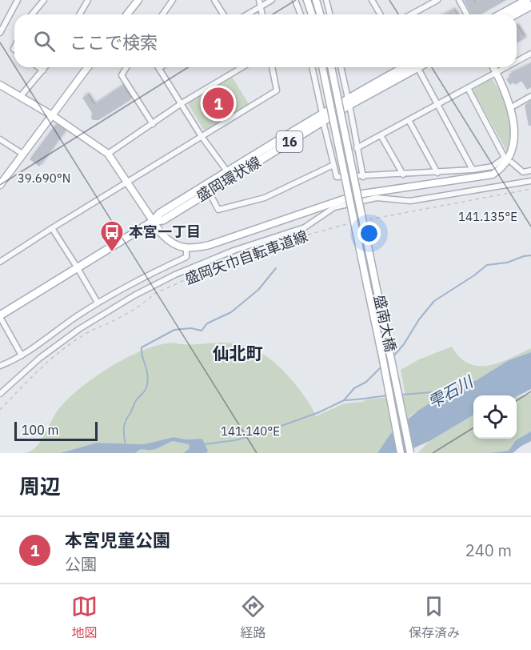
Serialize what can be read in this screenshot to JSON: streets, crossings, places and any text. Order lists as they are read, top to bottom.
{
  "streets": {
    "main road": ["16", "盛岡環状線"],
    "street": ["盛南大橋"],
    "path": ["盛岡矢巾自転車道線"]
  },
  "districts": ["仙北町"],
  "water": ["雫石川"],
  "places": {
    "bus stop": ["本宮一丁目"]
  },
  "scale_bar": "100 m",
  "page": {
    "search": "ここで検索",
    "pins": "1",
    "scale": "100 m",
    "heading": "周辺",
    "list": [
      {
        "mark": "1",
        "name": "本宮児童公園",
        "note": "公園",
        "value": "240 m"
      }
    ],
    "nav": ["地図", "経路", "保存済み"]
  },
  "coordinates": ["39.690°N", "141.135°E", "141.140°E"]
}
